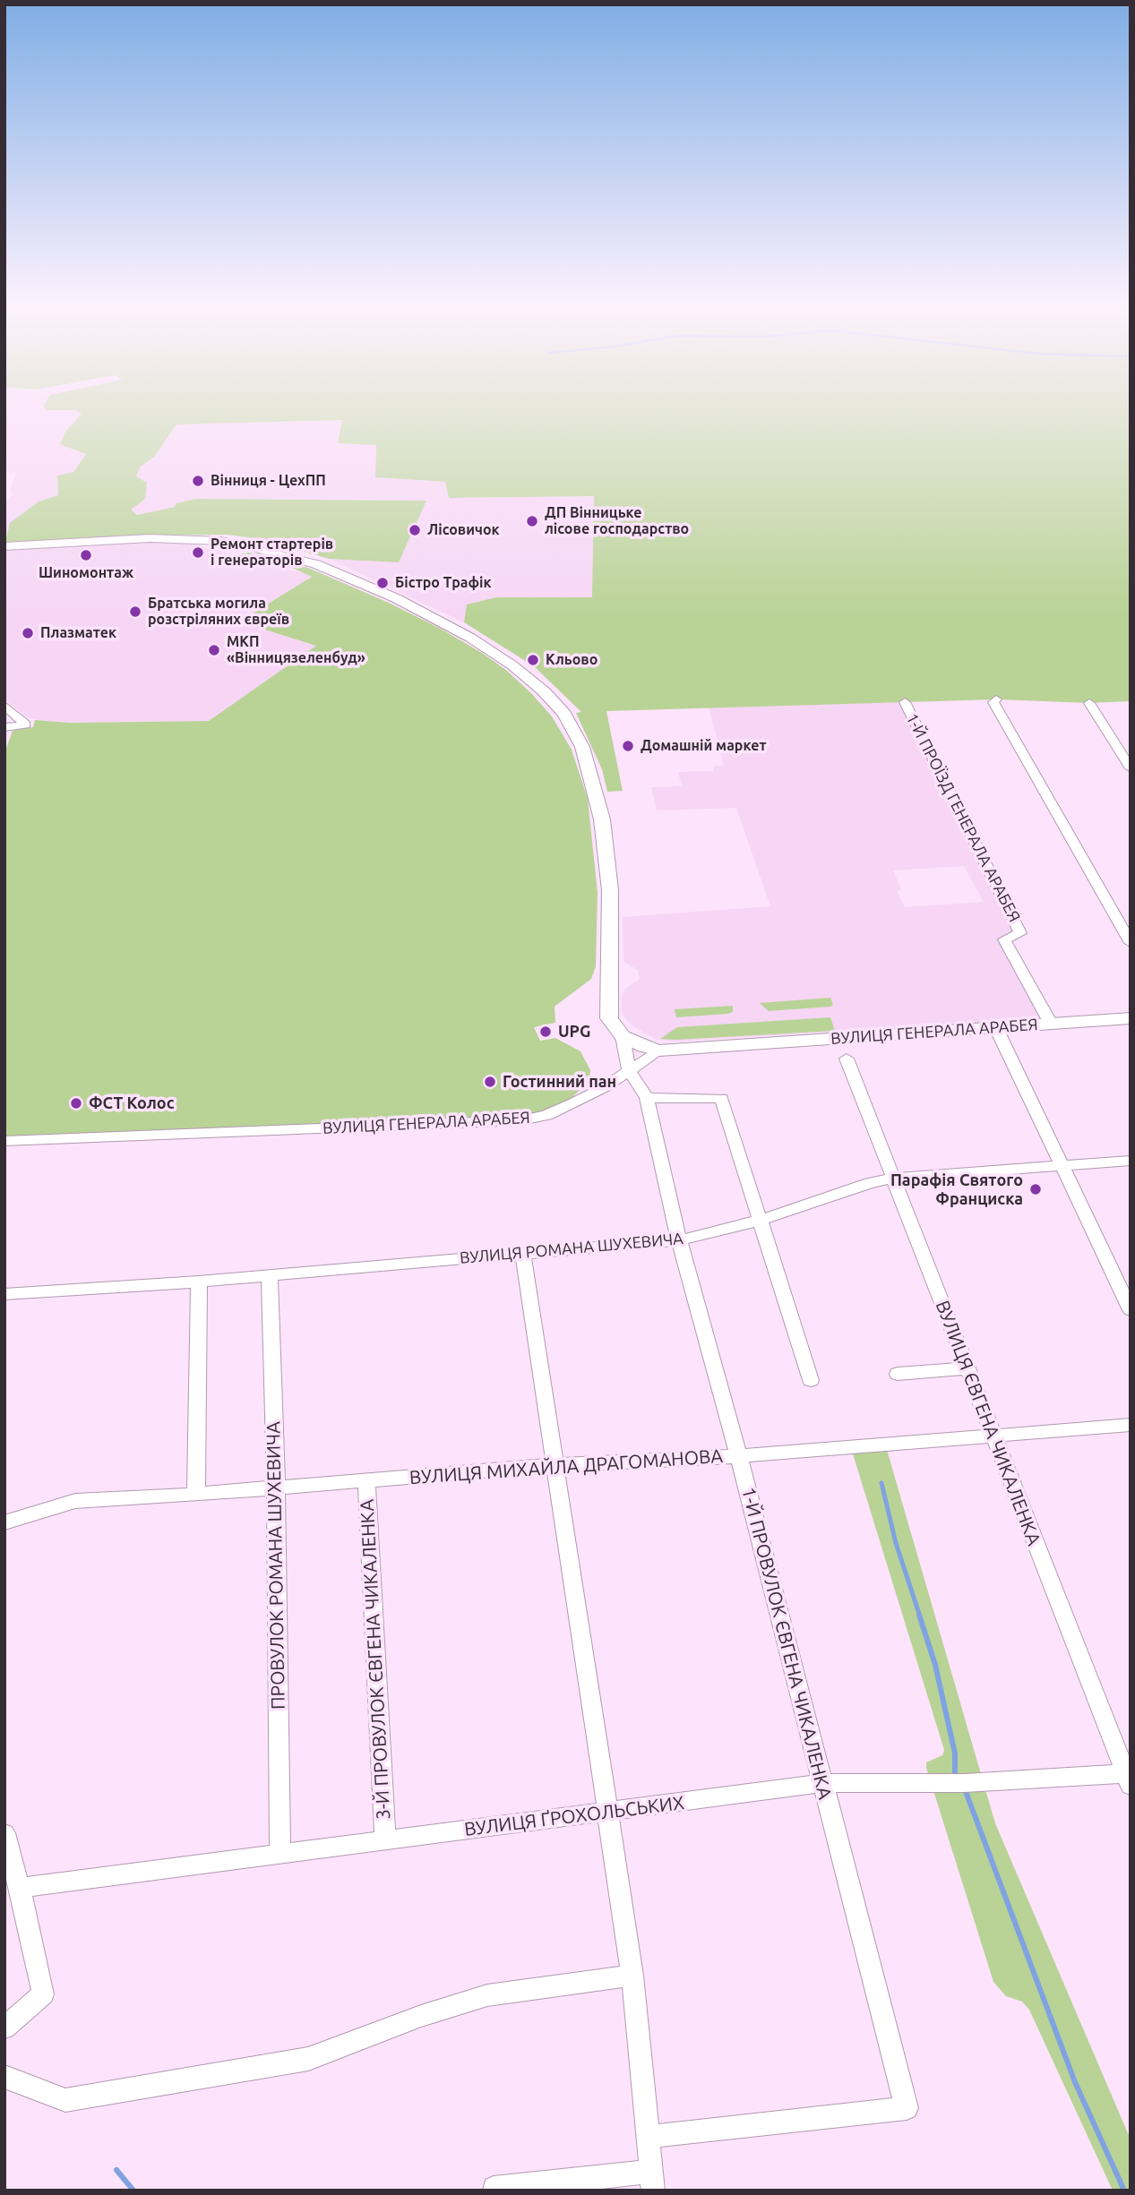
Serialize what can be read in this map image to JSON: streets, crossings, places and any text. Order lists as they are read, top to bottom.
{
  "streets": {
    "main road": ["ВУЛИЦЯ ГЕНЕРАЛА АРАБЕЯ"],
    "street": [
      "1-Й ПРОЇЗД ГЕНЕРАЛА АРАБЕЯ",
      "ВУЛИЦЯ РОМАНА ШУХЕВИЧА",
      "ВУЛИЦЯ ЄВГЕНА ЧИКАЛЕНКА",
      "ВУЛИЦЯ МИХАЙЛА ДРАГОМАНОВА",
      "ПРОВУЛОК РОМАНА ШУХЕВИЧА",
      "1-Й ПРОВУЛОК ЄВГЕНА ЧИКАЛЕНКА",
      "3-Й ПРОВУЛОК ЄВГЕНА ЧИКАЛЕНКА",
      "ВУЛИЦЯ ҐРОХОЛЬСЬКИХ"
    ]
  },
  "crossings": [
    ["1-Й ПРОЇЗД ГЕНЕРАЛА АРАБЕЯ", "ВУЛИЦЯ ГЕНЕРАЛА АРАБЕЯ"],
    ["ВУЛИЦЯ ГЕНЕРАЛА АРАБЕЯ", "1-Й ПРОВУЛОК ЄВГЕНА ЧИКАЛЕНКА"],
    ["ВУЛИЦЯ РОМАНА ШУХЕВИЧА", "ВУЛИЦЯ ЄВГЕНА ЧИКАЛЕНКА"],
    ["ВУЛИЦЯ РОМАНА ШУХЕВИЧА", "ПРОВУЛОК РОМАНА ШУХЕВИЧА"],
    ["ВУЛИЦЯ РОМАНА ШУХЕВИЧА", "1-Й ПРОВУЛОК ЄВГЕНА ЧИКАЛЕНКА"],
    ["ВУЛИЦЯ ЄВГЕНА ЧИКАЛЕНКА", "ВУЛИЦЯ МИХАЙЛА ДРАГОМАНОВА"],
    ["ВУЛИЦЯ ЄВГЕНА ЧИКАЛЕНКА", "ВУЛИЦЯ ҐРОХОЛЬСЬКИХ"],
    ["ВУЛИЦЯ МИХАЙЛА ДРАГОМАНОВА", "ПРОВУЛОК РОМАНА ШУХЕВИЧА"],
    ["ВУЛИЦЯ МИХАЙЛА ДРАГОМАНОВА", "1-Й ПРОВУЛОК ЄВГЕНА ЧИКАЛЕНКА"],
    ["ВУЛИЦЯ МИХАЙЛА ДРАГОМАНОВА", "3-Й ПРОВУЛОК ЄВГЕНА ЧИКАЛЕНКА"],
    ["ПРОВУЛОК РОМАНА ШУХЕВИЧА", "ВУЛИЦЯ ҐРОХОЛЬСЬКИХ"],
    ["1-Й ПРОВУЛОК ЄВГЕНА ЧИКАЛЕНКА", "ВУЛИЦЯ ҐРОХОЛЬСЬКИХ"],
    ["3-Й ПРОВУЛОК ЄВГЕНА ЧИКАЛЕНКА", "ВУЛИЦЯ ҐРОХОЛЬСЬКИХ"]
  ],
  "places": [
    "Вінниця - ЦехПП",
    "ДП Вінницьке лісове господарство",
    "Лісовичок",
    "Ремонт стартерів і генераторів",
    "Шиномонтаж",
    "Бістро Трафік",
    "Братська могила розстріляних євреїв",
    "Плазматек",
    "МКП «Вінницязеленбуд»",
    "Кльово",
    "Домашній маркет",
    "UPG",
    "Гостинний пан",
    "ФСТ Колос",
    "Парафія Святого Франциска"
  ]
}
